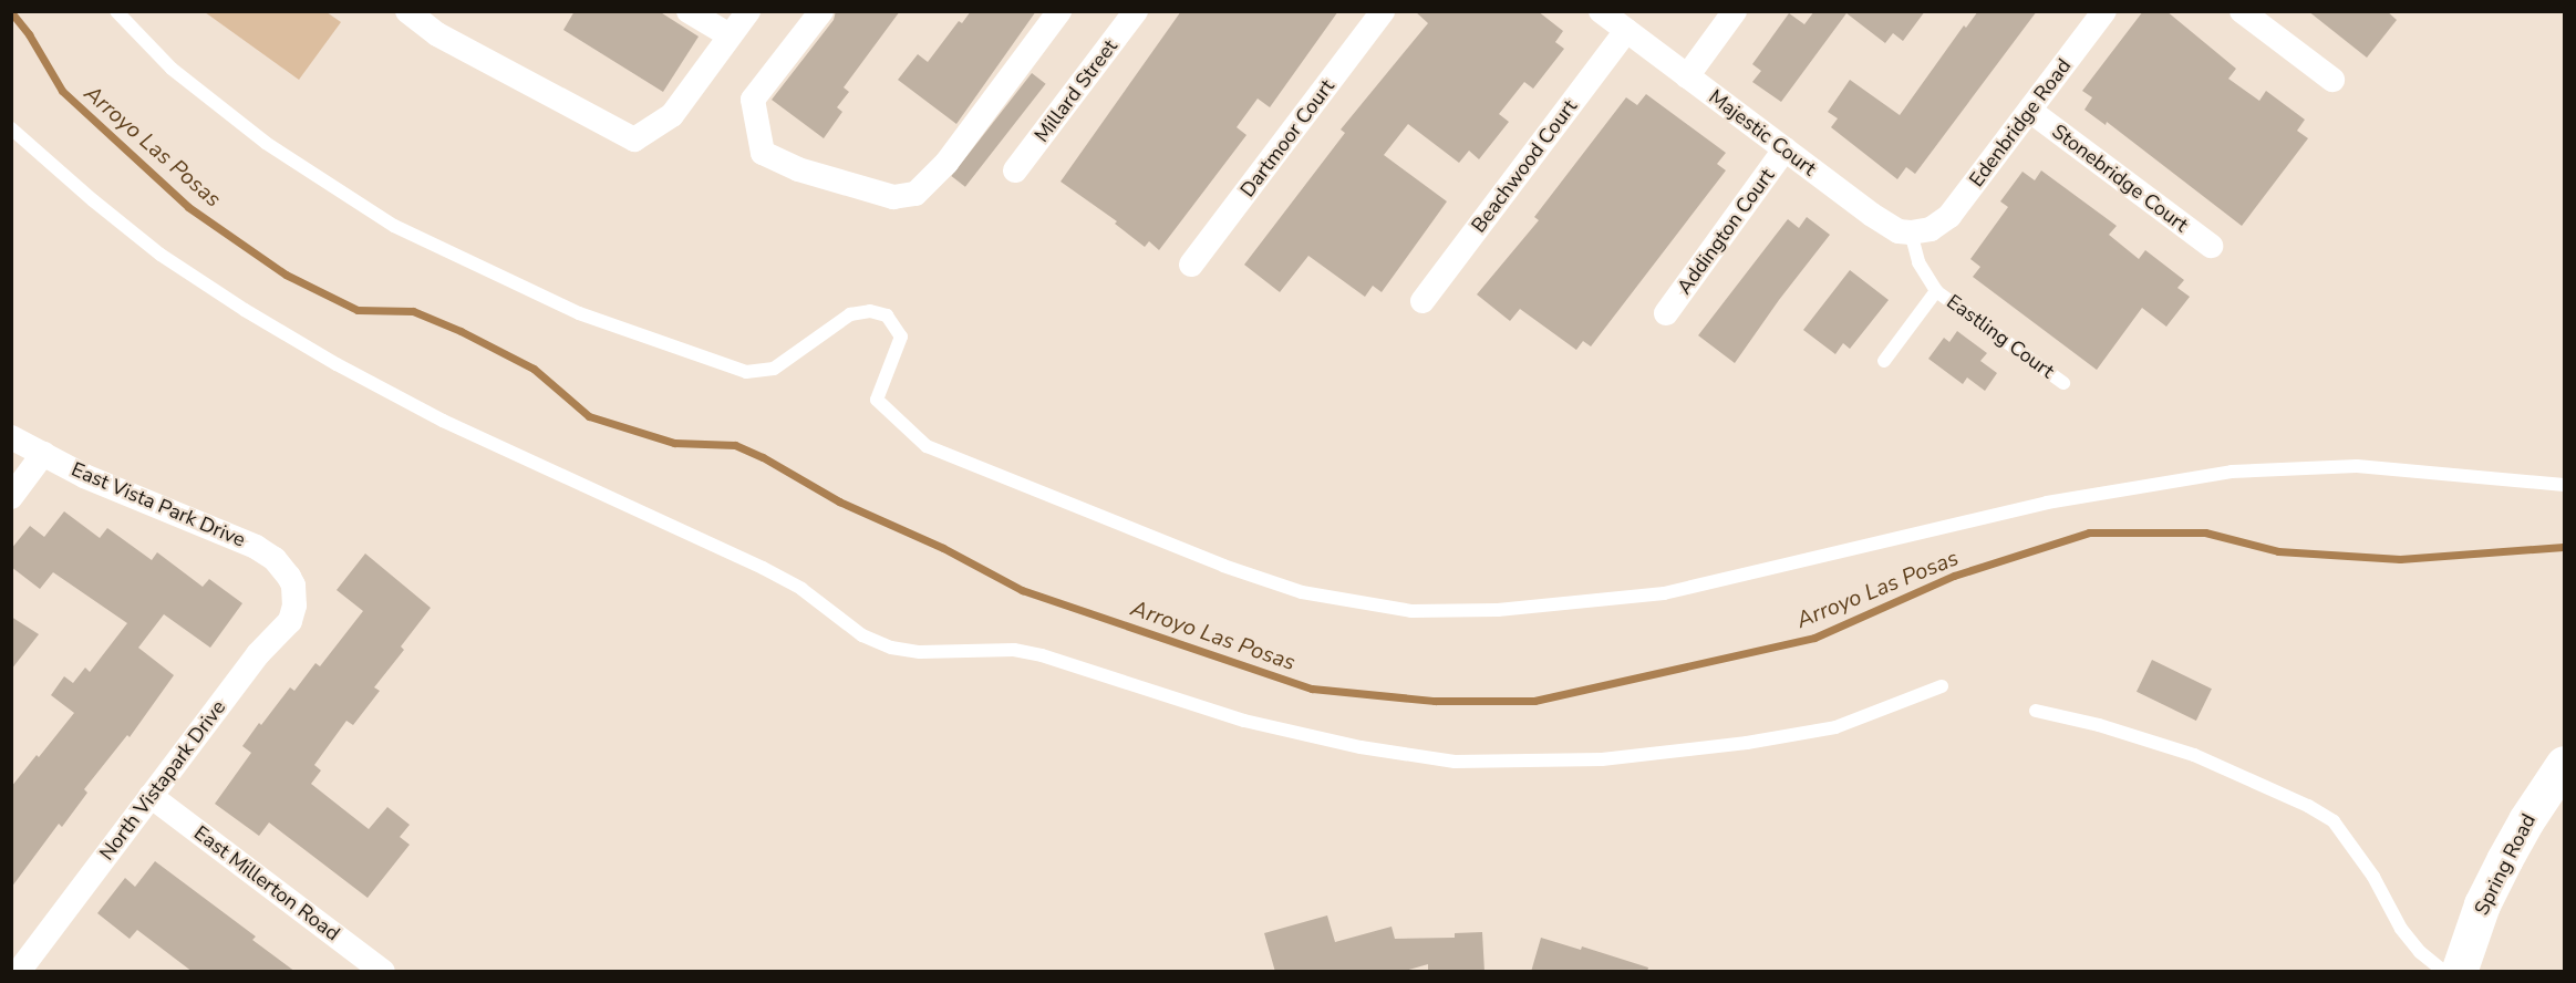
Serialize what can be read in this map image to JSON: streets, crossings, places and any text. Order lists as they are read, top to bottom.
{
  "streets": {
    "main road": ["Spring Road"],
    "street": [
      "Millard Street",
      "Edenbridge Road",
      "Majestic Court",
      "Dartmoor Court",
      "Beachwood Court",
      "Stonebridge Court",
      "Addington Court",
      "East Vista Park Drive",
      "North Vistapark Drive",
      "East Millerton Road"
    ],
    "lane": ["Eastling Court"]
  },
  "crossings": [
    ["Edenbridge Road", "Majestic Court"],
    ["Edenbridge Road", "Stonebridge Court"],
    ["Majestic Court", "Beachwood Court"],
    ["Majestic Court", "Addington Court"],
    ["East Vista Park Drive", "North Vistapark Drive"],
    ["North Vistapark Drive", "East Millerton Road"]
  ],
  "water": ["Arroyo Las Posas"]
}
